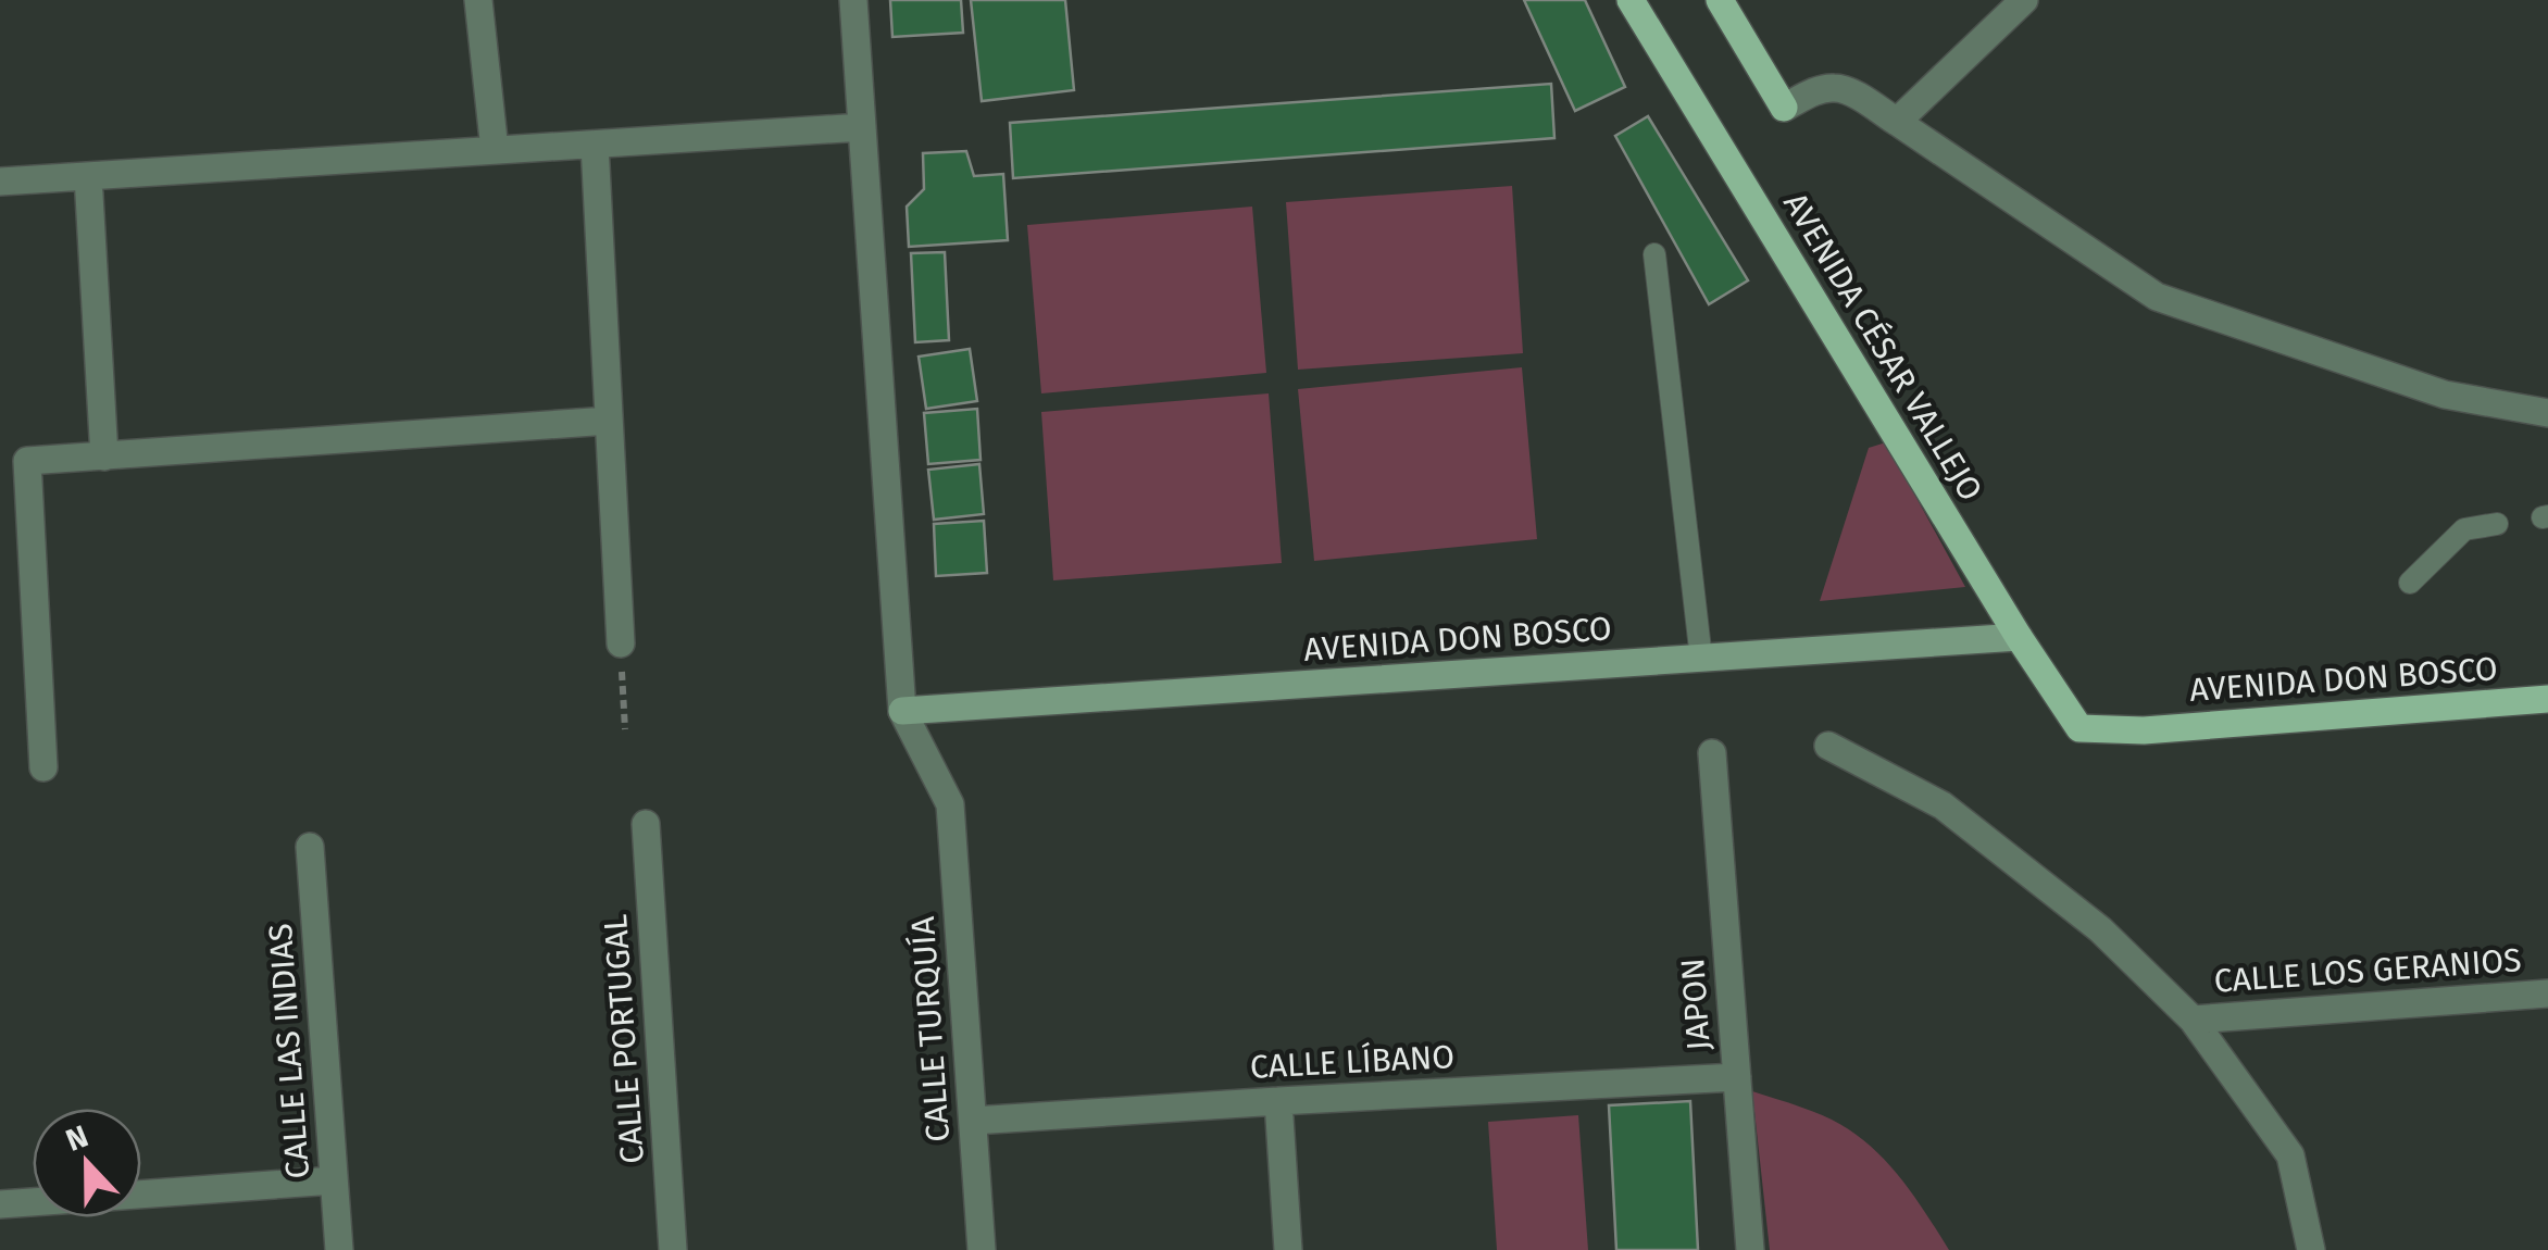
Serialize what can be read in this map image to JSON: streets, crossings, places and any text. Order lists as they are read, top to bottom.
{
  "streets": {
    "main road": ["AVENIDA CÉSAR VALLEJO", "AVENIDA DON BOSCO"],
    "street": [
      "CALLE LOS GERANIOS",
      "JAPON",
      "CALLE TURQUÍA",
      "CALLE PORTUGAL",
      "CALLE LAS INDIAS",
      "CALLE LÍBANO"
    ]
  },
  "crossings": [
    ["AVENIDA CÉSAR VALLEJO", "AVENIDA DON BOSCO"],
    ["AVENIDA DON BOSCO", "CALLE TURQUÍA"],
    ["JAPON", "CALLE LÍBANO"],
    ["CALLE TURQUÍA", "CALLE LÍBANO"]
  ],
  "north": "top"
}
